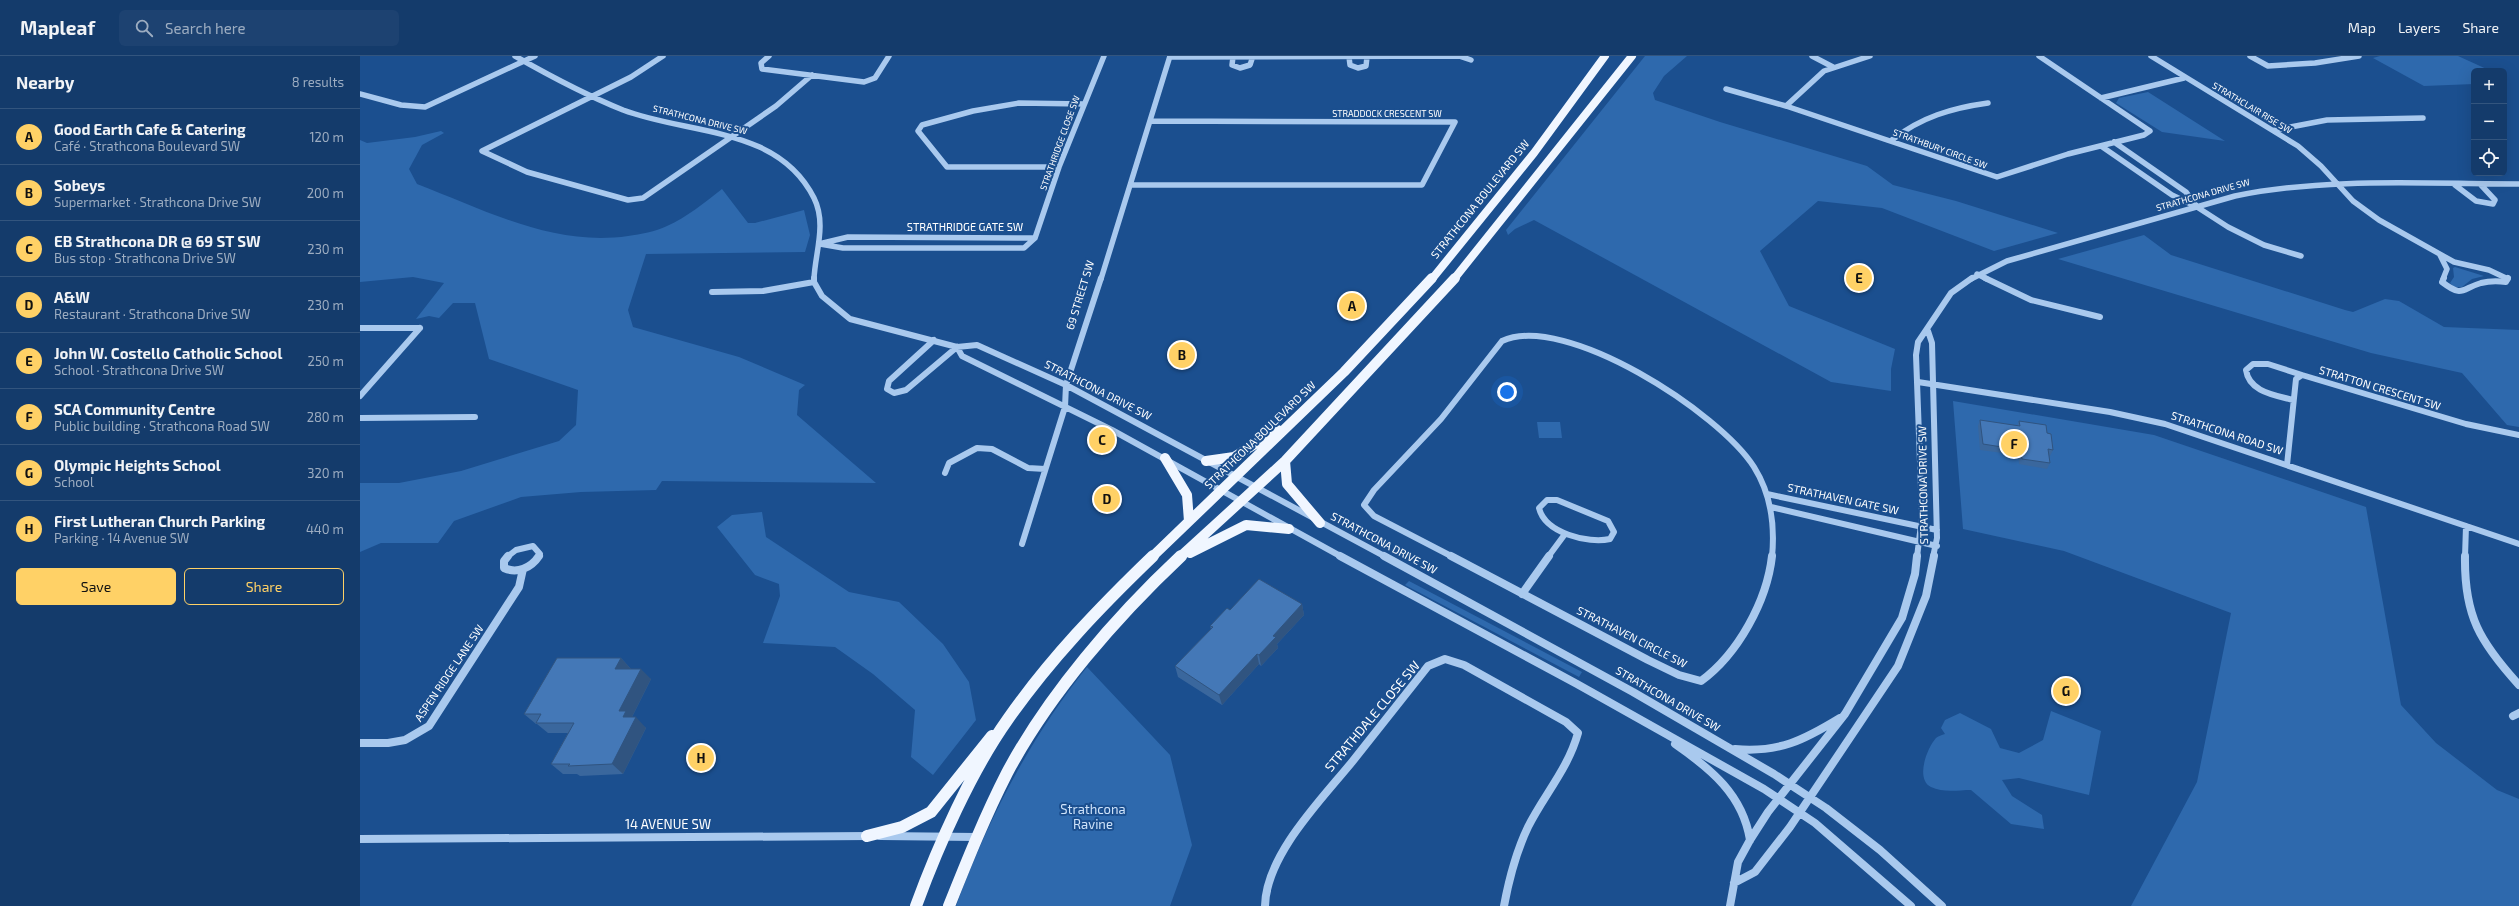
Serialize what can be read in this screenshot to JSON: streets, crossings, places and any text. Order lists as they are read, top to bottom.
{
  "streets": {
    "main road": ["STRATHCONA BOULEVARD SW"],
    "street": [
      "STRATHCLAIR RISE SW",
      "STRADDOCK CRESCENT SW",
      "STRATHCONA DRIVE SW",
      "STRATHRIDGE CLOSE SW",
      "STRATHBURY CIRCLE SW",
      "STRATHRIDGE GATE SW",
      "69 STREET SW",
      "STRATTON CRESCENT SW",
      "STRATHCONA ROAD SW",
      "STRATHAVEN GATE SW",
      "STRATHAVEN CIRCLE SW",
      "ASPEN RIDGE LANE SW",
      "STRATHDALE CLOSE SW",
      "14 AVENUE SW"
    ]
  },
  "crossings": [
    ["STRATHCLAIR RISE SW", "STRATHCONA DRIVE SW"],
    ["STRADDOCK CRESCENT SW", "69 STREET SW"],
    ["STRATHCONA DRIVE SW", "STRATHCONA BOULEVARD SW"],
    ["STRATHCONA DRIVE SW", "STRATHRIDGE GATE SW"],
    ["STRATHCONA DRIVE SW", "69 STREET SW"],
    ["STRATHCONA DRIVE SW", "STRATHCONA ROAD SW"],
    ["STRATHCONA DRIVE SW", "STRATHAVEN GATE SW"],
    ["STRATHRIDGE CLOSE SW", "STRATHRIDGE GATE SW"],
    ["STRATHCONA BOULEVARD SW", "14 AVENUE SW"],
    ["STRATTON CRESCENT SW", "STRATHCONA ROAD SW"],
    ["STRATHAVEN GATE SW", "STRATHAVEN CIRCLE SW"]
  ],
  "parks": ["Strathcona Ravine"],
  "page": {
    "header": "Mapleaf",
    "search": "Search here",
    "nav": ["Map", "Layers", "Share"],
    "heading": ["Nearby", "8 results"],
    "map_buttons": ["+", "−"],
    "list": [
      {
        "mark": "A",
        "name": "Good Earth Cafe & Catering",
        "note": "Café · Strathcona Boulevard SW",
        "value": "120 m"
      },
      {
        "mark": "B",
        "name": "Sobeys",
        "note": "Supermarket · Strathcona Drive SW",
        "value": "200 m"
      },
      {
        "mark": "C",
        "name": "EB Strathcona DR @ 69 ST SW",
        "note": "Bus stop · Strathcona Drive SW",
        "value": "230 m"
      },
      {
        "mark": "D",
        "name": "A&W",
        "note": "Restaurant · Strathcona Drive SW",
        "value": "230 m"
      },
      {
        "mark": "E",
        "name": "John W. Costello Catholic School",
        "note": "School · Strathcona Drive SW",
        "value": "250 m"
      },
      {
        "mark": "F",
        "name": "SCA Community Centre",
        "note": "Public building · Strathcona Road SW",
        "value": "280 m"
      },
      {
        "mark": "G",
        "name": "Olympic Heights School",
        "note": "School",
        "value": "320 m"
      },
      {
        "mark": "H",
        "name": "First Lutheran Church Parking",
        "note": "Parking · 14 Avenue SW",
        "value": "440 m"
      }
    ],
    "pins": [
      "E",
      "A",
      "B",
      "C",
      "F",
      "D",
      "G",
      "H"
    ],
    "buttons": ["Save", "Share"]
  }
}
